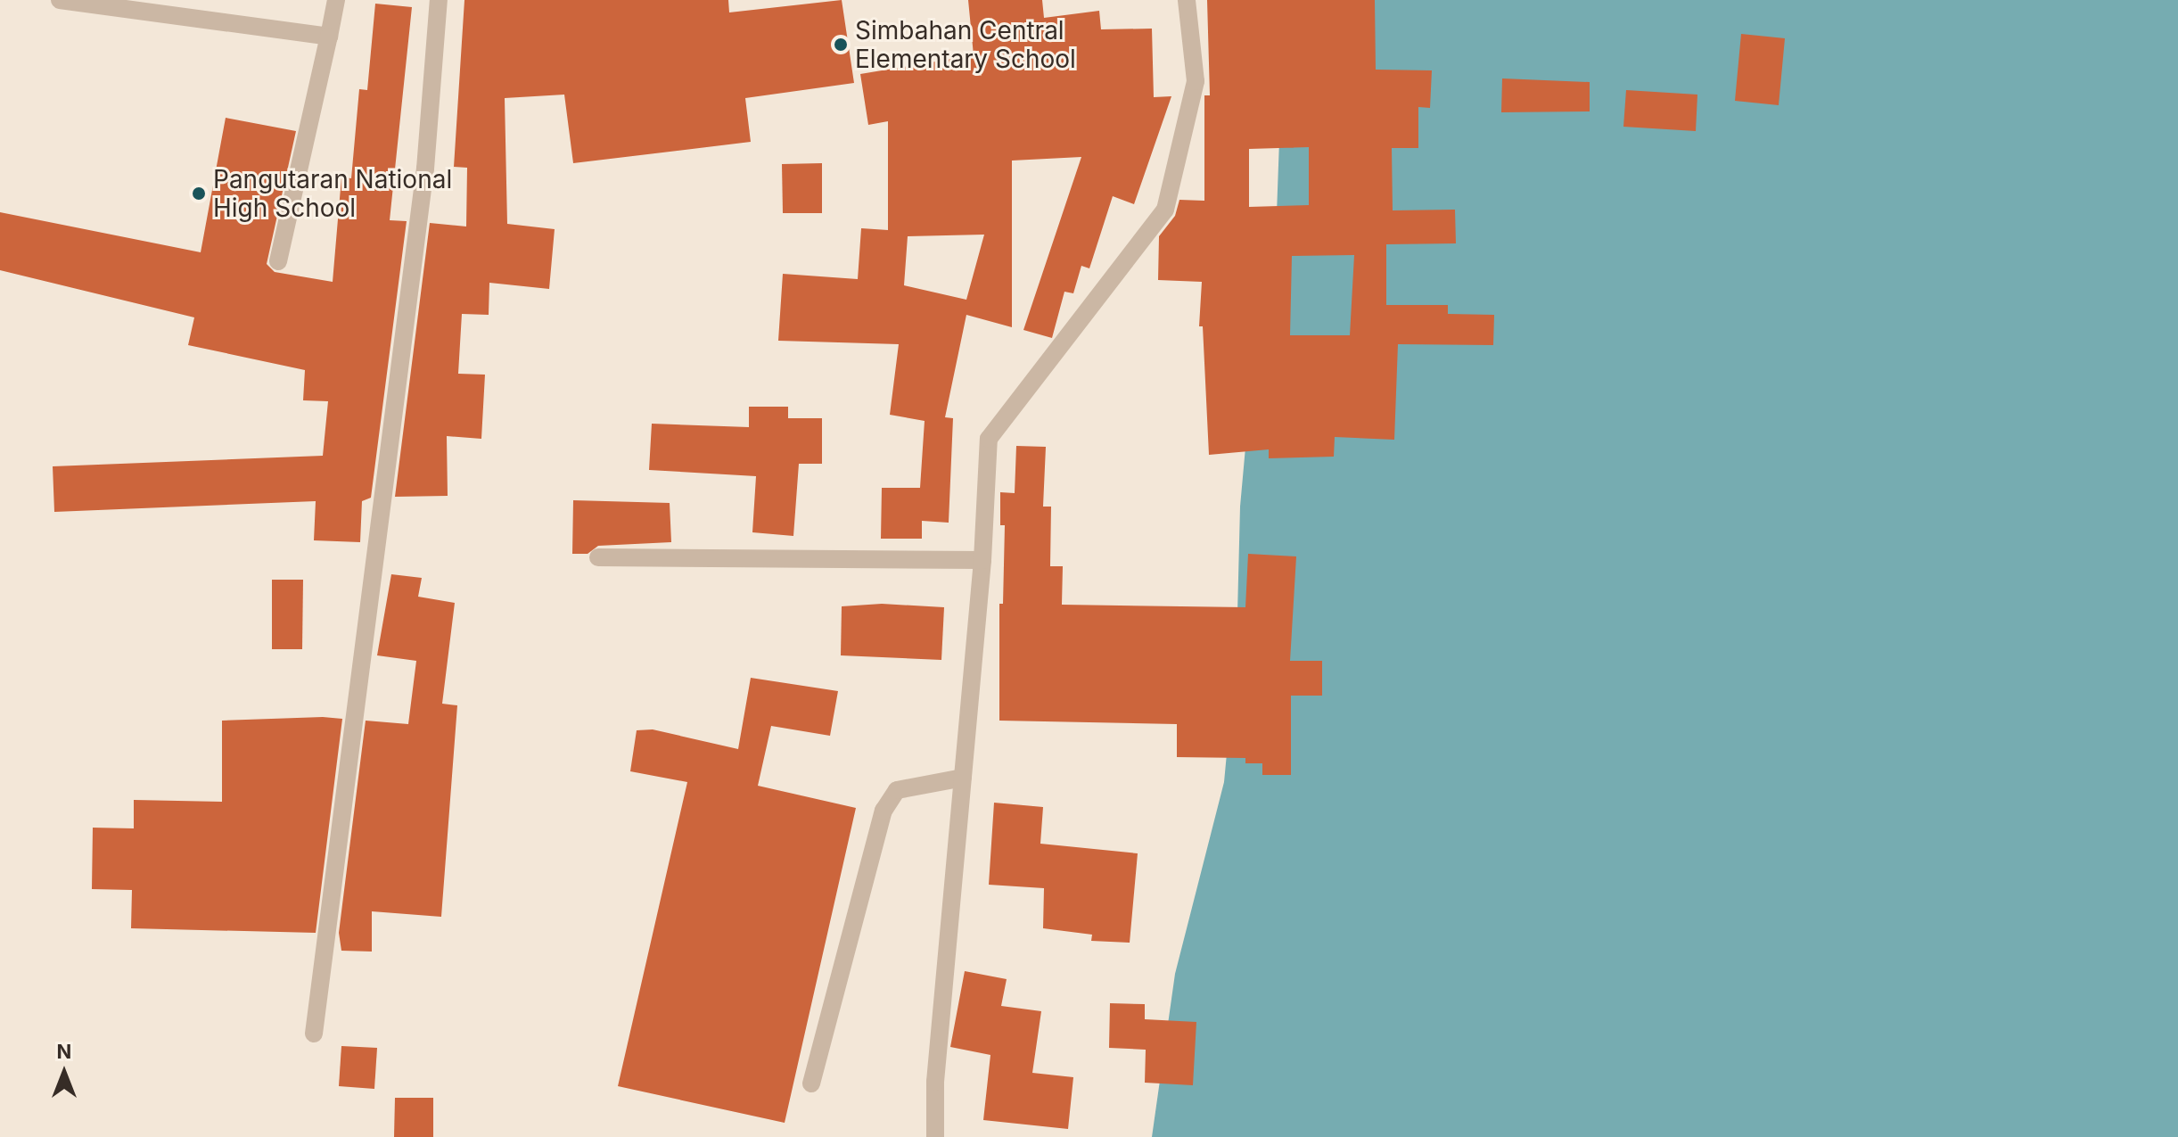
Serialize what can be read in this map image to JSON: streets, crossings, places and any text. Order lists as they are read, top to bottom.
{
  "places": ["Simbahan Central Elementary School", "Pangutaran National High School"],
  "north": "top"
}
